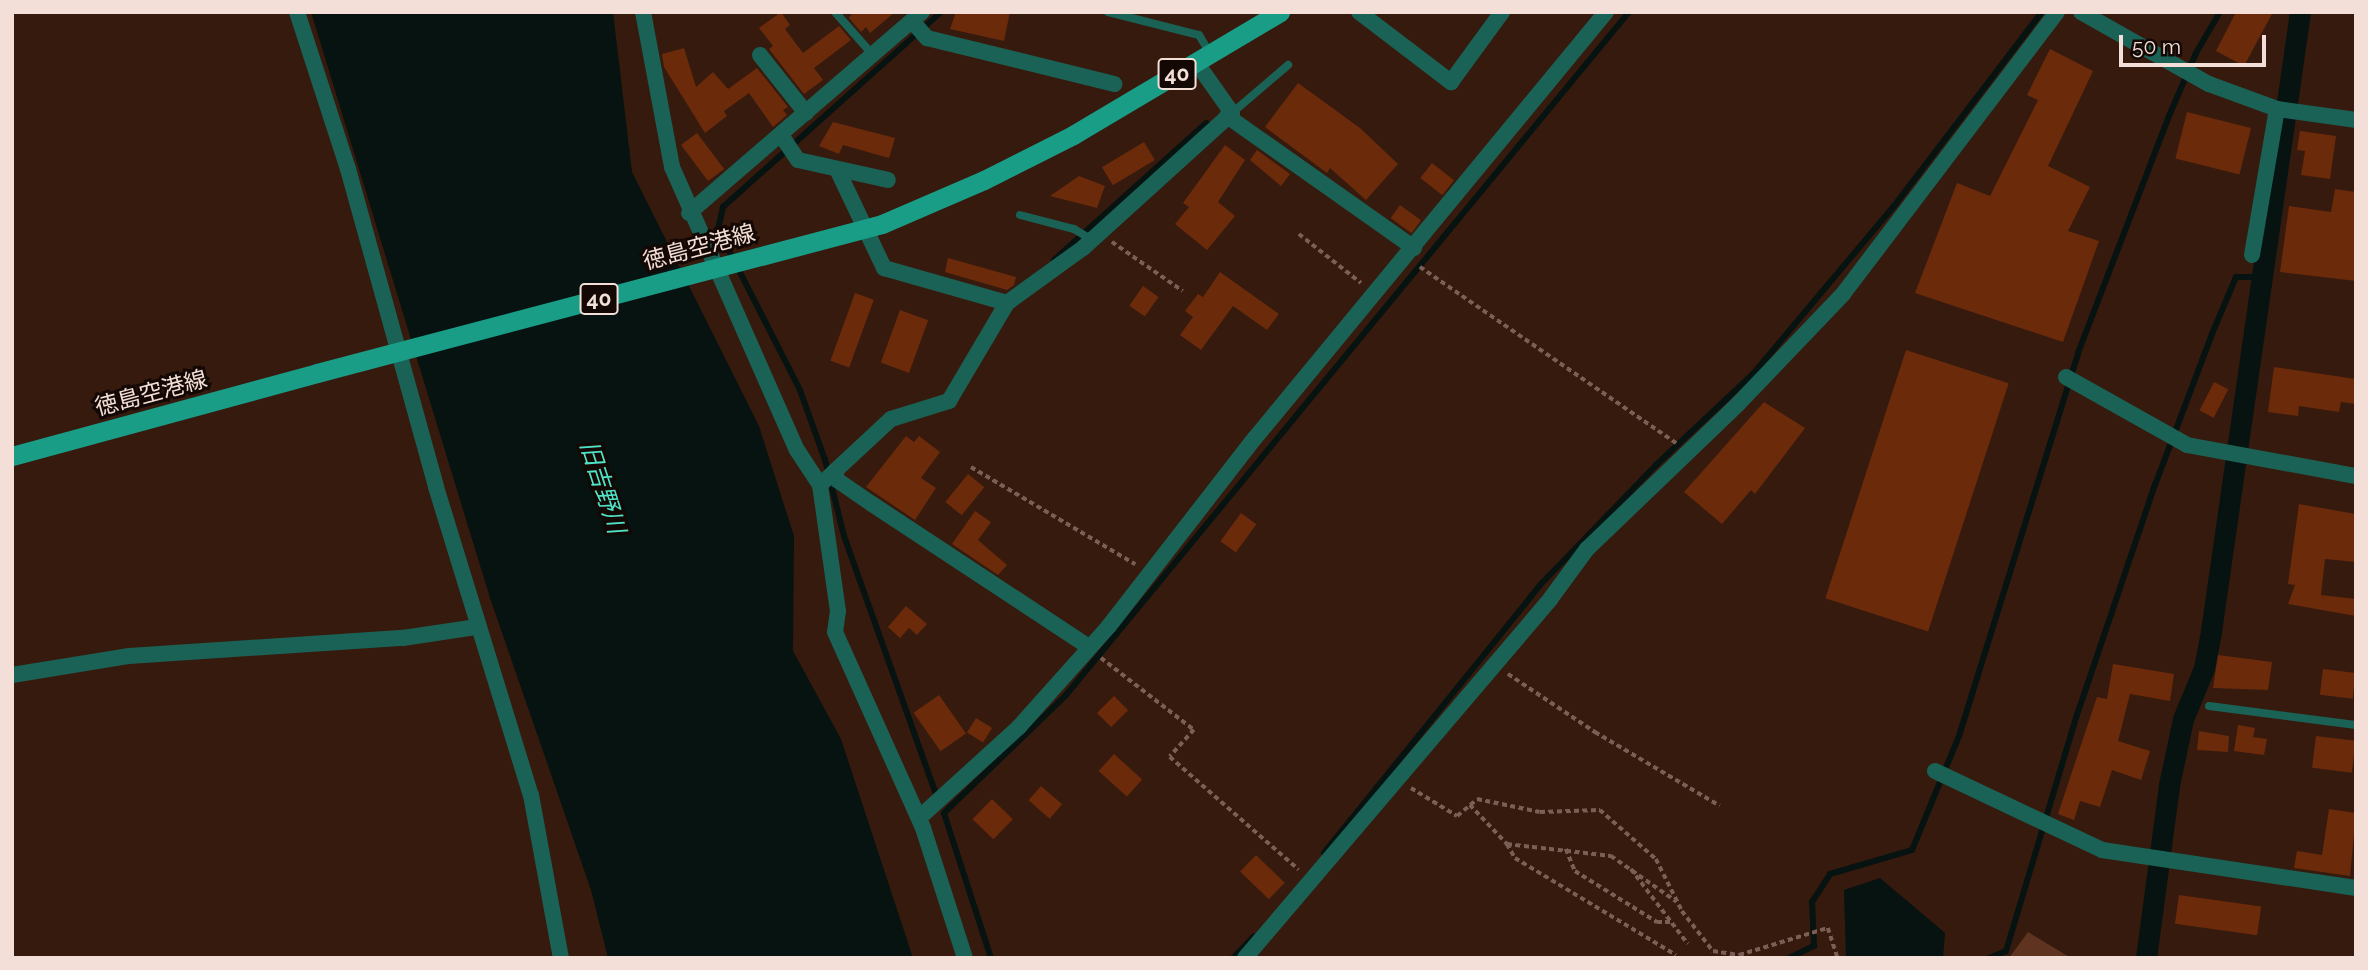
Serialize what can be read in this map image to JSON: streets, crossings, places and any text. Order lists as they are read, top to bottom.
{
  "streets": {
    "main road": ["40", "徳島空港線"]
  },
  "water": ["旧吉野川"],
  "scale_bar": "50 m"
}
